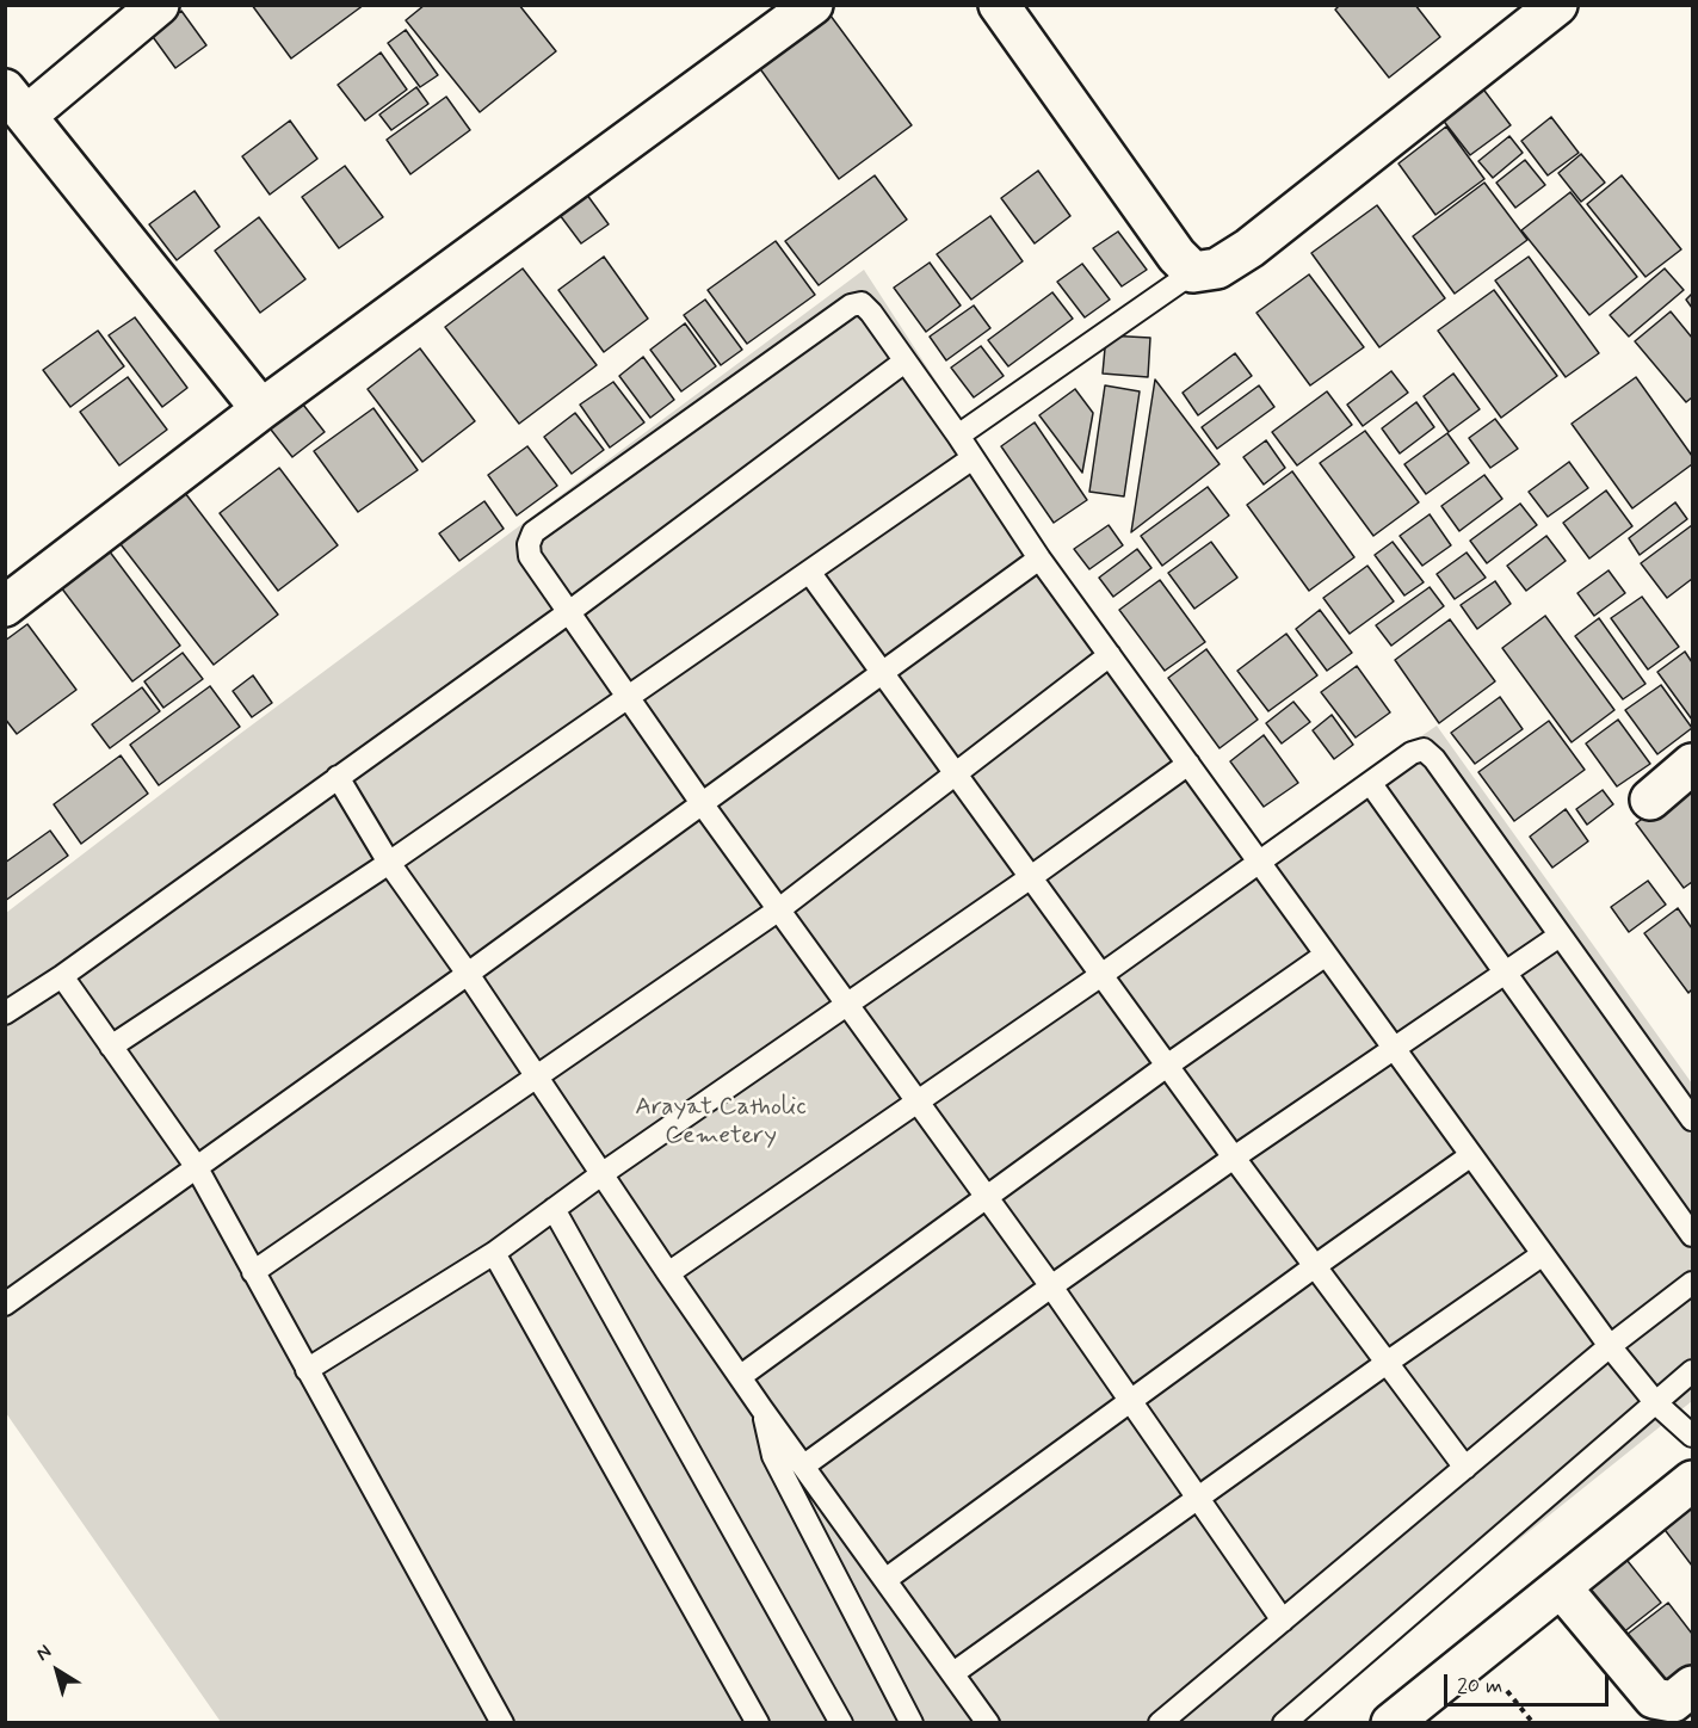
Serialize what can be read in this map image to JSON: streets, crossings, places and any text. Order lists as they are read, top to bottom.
{
  "parks": ["Arayat Catholic Cemetery"],
  "scale_bar": "20 m",
  "north": "top left"
}
